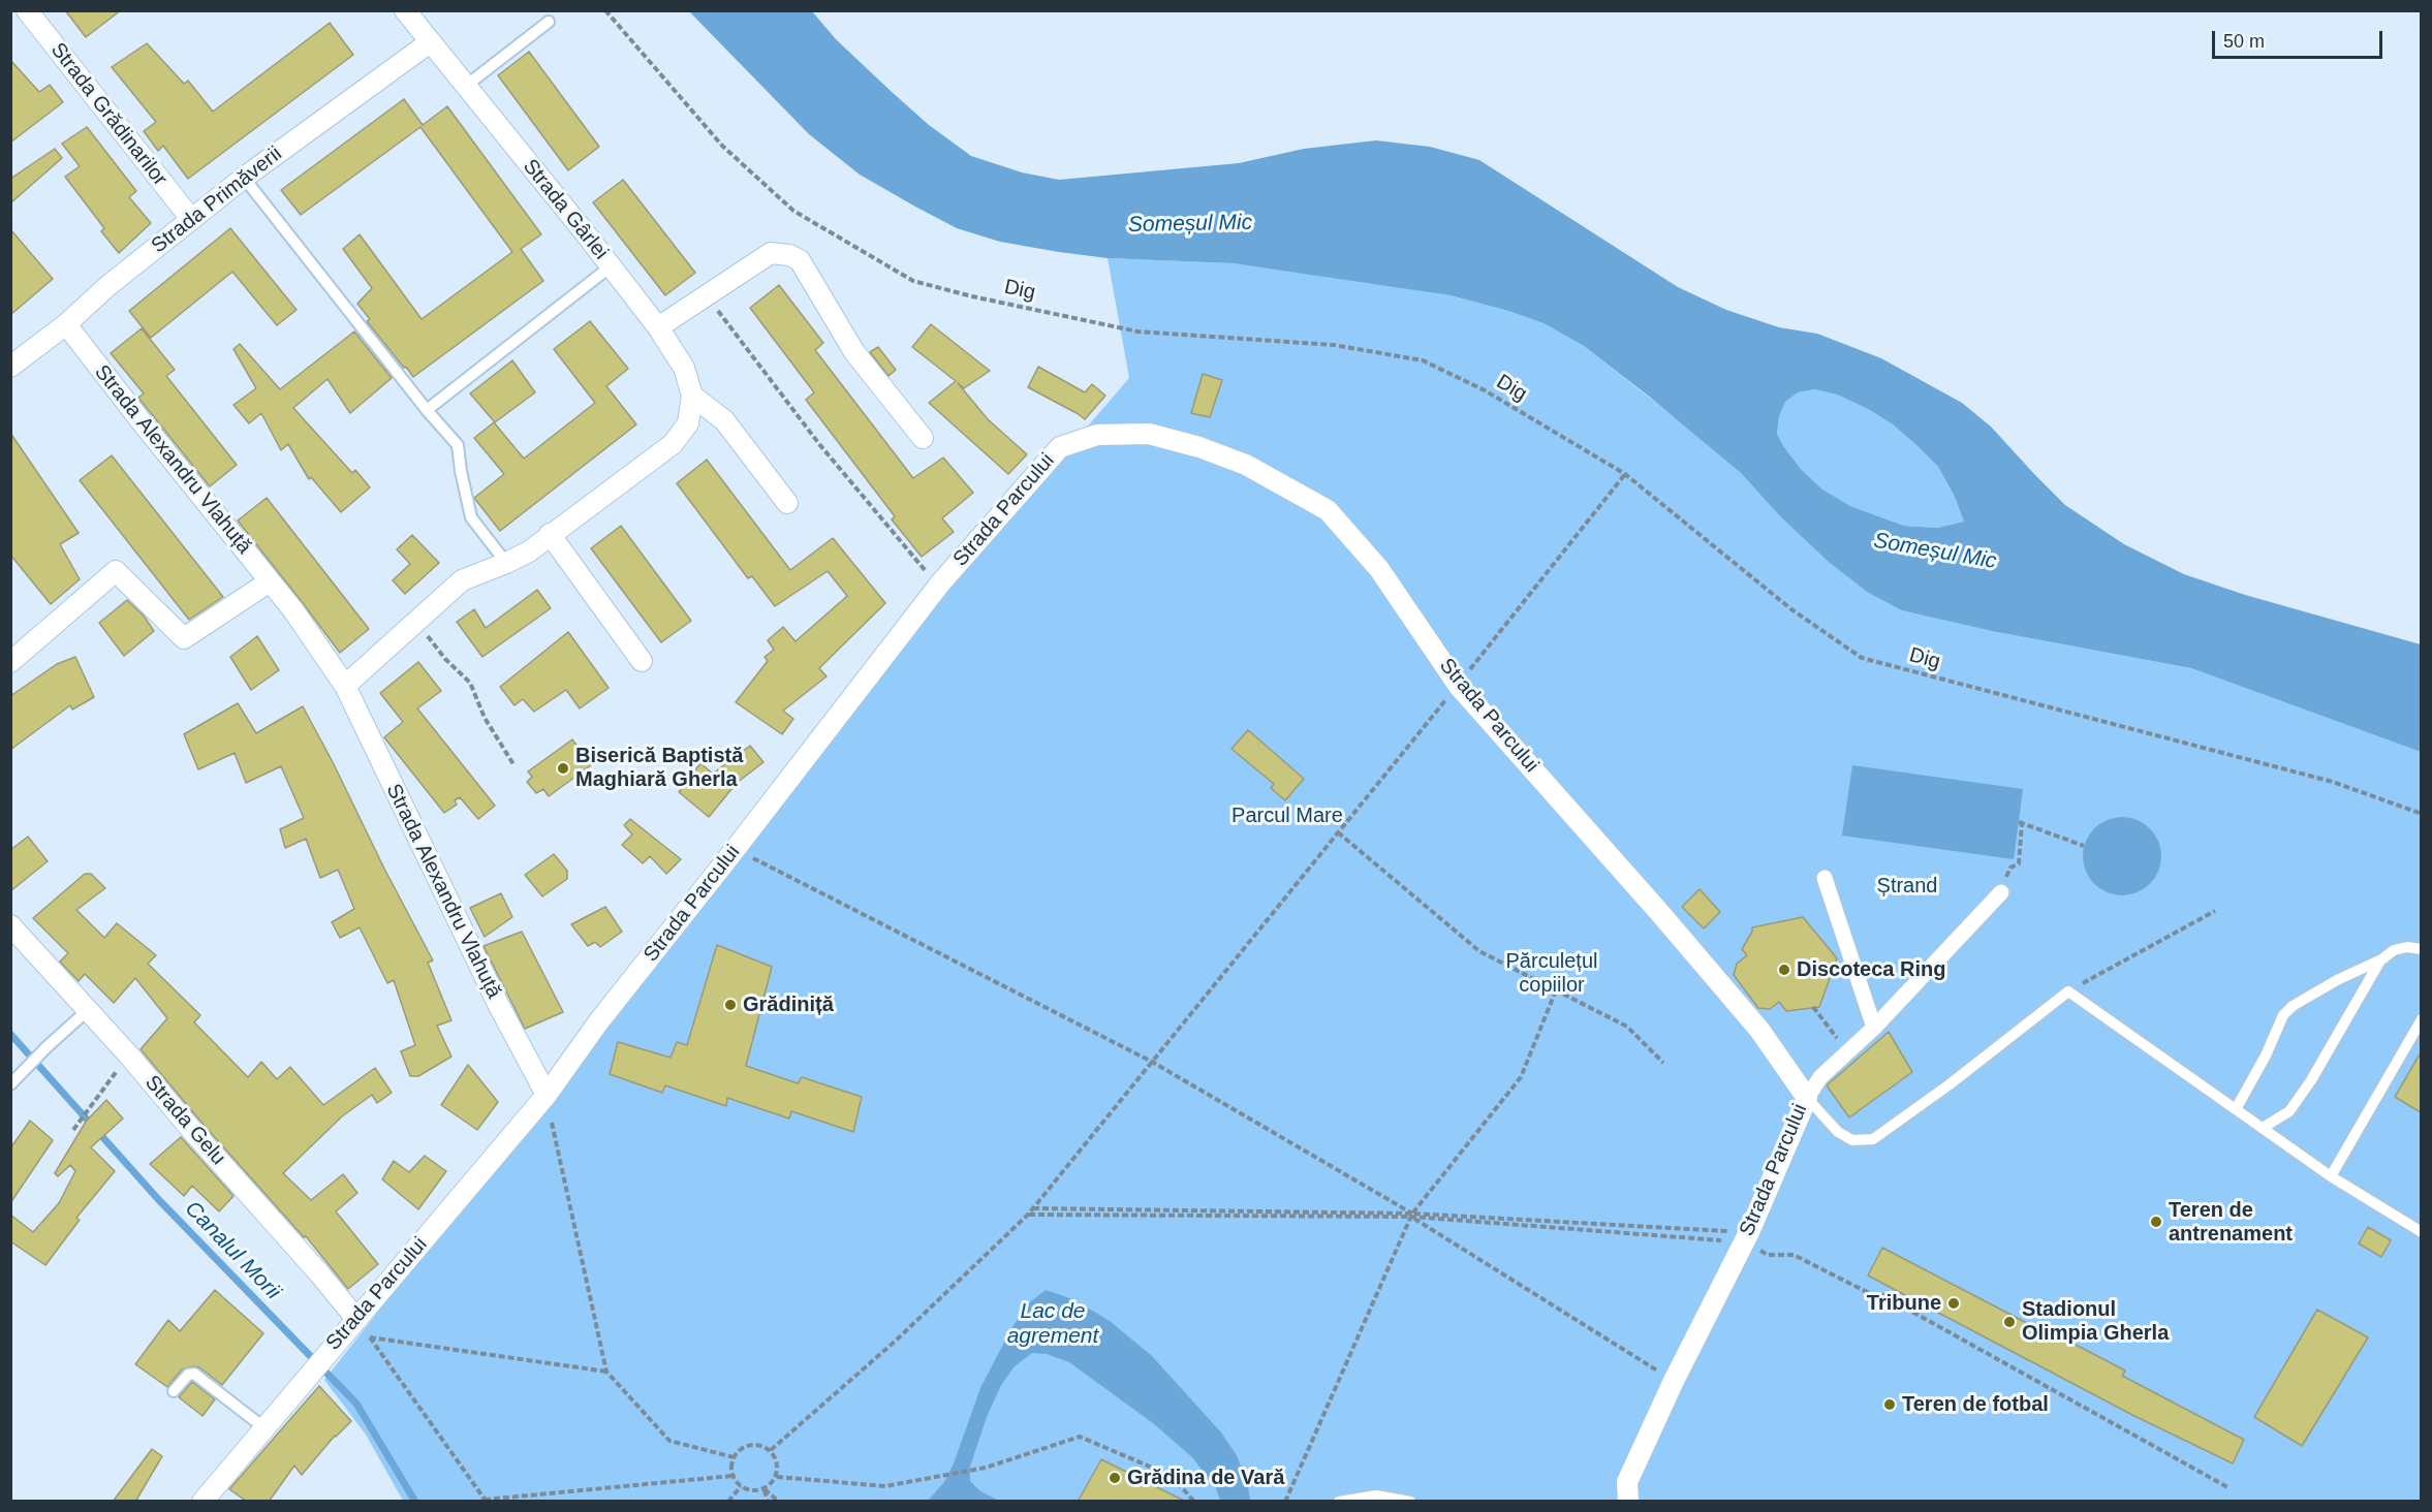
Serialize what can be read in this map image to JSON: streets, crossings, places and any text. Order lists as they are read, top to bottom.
{
  "streets": {
    "street": [
      "Strada Grădinarilor",
      "Strada Primăverii",
      "Strada Gârlei",
      "Strada Alexandru Vlahuță",
      "Strada Parcului",
      "Strada Gelu"
    ],
    "path": ["Dig"]
  },
  "crossings": [
    ["Strada Grădinarilor", "Strada Primăverii"],
    ["Strada Primăverii", "Strada Gârlei"],
    ["Strada Primăverii", "Strada Alexandru Vlahuță"],
    ["Strada Alexandru Vlahuță", "Strada Parcului"],
    ["Strada Parcului", "Strada Gelu"]
  ],
  "water": ["Someșul Mic", "Canalul Morii", "Lac de agrement"],
  "parks": ["Parcul Mare", "Ștrand", "Părculețul copiilor"],
  "places": [
    "Biserică Baptistă Maghiară Gherla",
    "Discoteca Ring",
    "Grădiniță",
    "Teren de antrenament",
    "Tribune",
    "Stadionul Olimpia Gherla",
    "Teren de fotbal",
    "Grădina de Vară"
  ],
  "scale_bar": "50 m"
}
